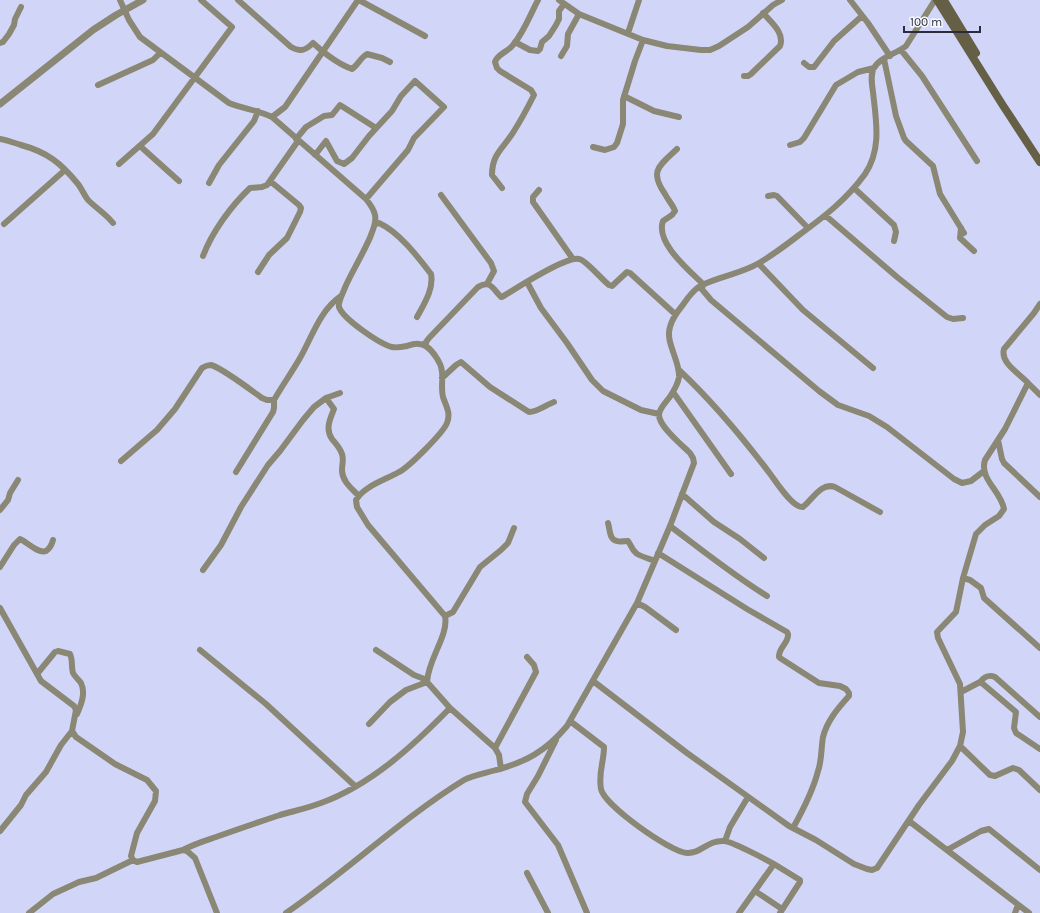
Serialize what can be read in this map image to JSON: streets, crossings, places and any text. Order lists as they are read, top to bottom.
{
  "scale_bar": "100 m"
}
